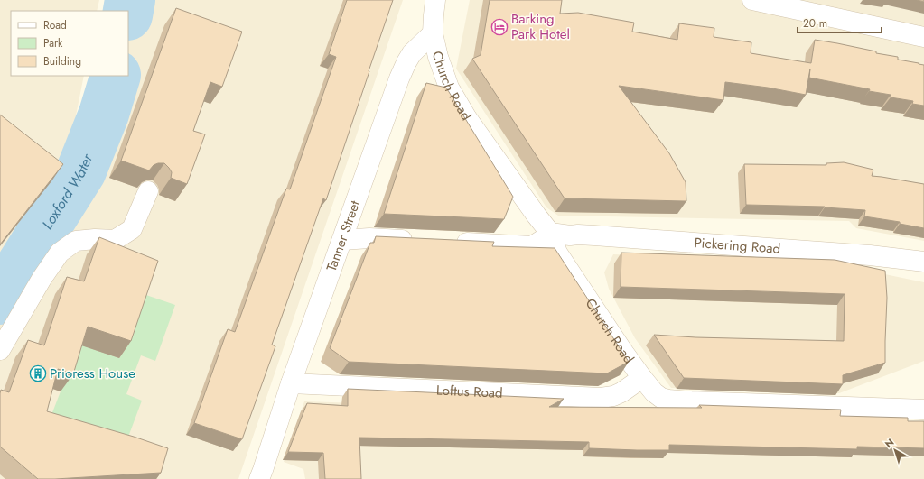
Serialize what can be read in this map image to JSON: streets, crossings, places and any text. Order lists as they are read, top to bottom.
{
  "streets": {
    "street": [
      "Church Road",
      "Tanner Street",
      "Pickering Road",
      "Loftus Road"
    ]
  },
  "crossings": [
    ["Church Road", "Tanner Street"],
    ["Church Road", "Pickering Road"],
    ["Church Road", "Loftus Road"],
    ["Tanner Street", "Loftus Road"]
  ],
  "water": ["Loxford Water"],
  "places": {
    "hotel": ["Barking Park Hotel"],
    "building": ["Prioress House"]
  },
  "legend": ["Road", "Park", "Building"],
  "scale_bar": "20 m",
  "north": "top left"
}
